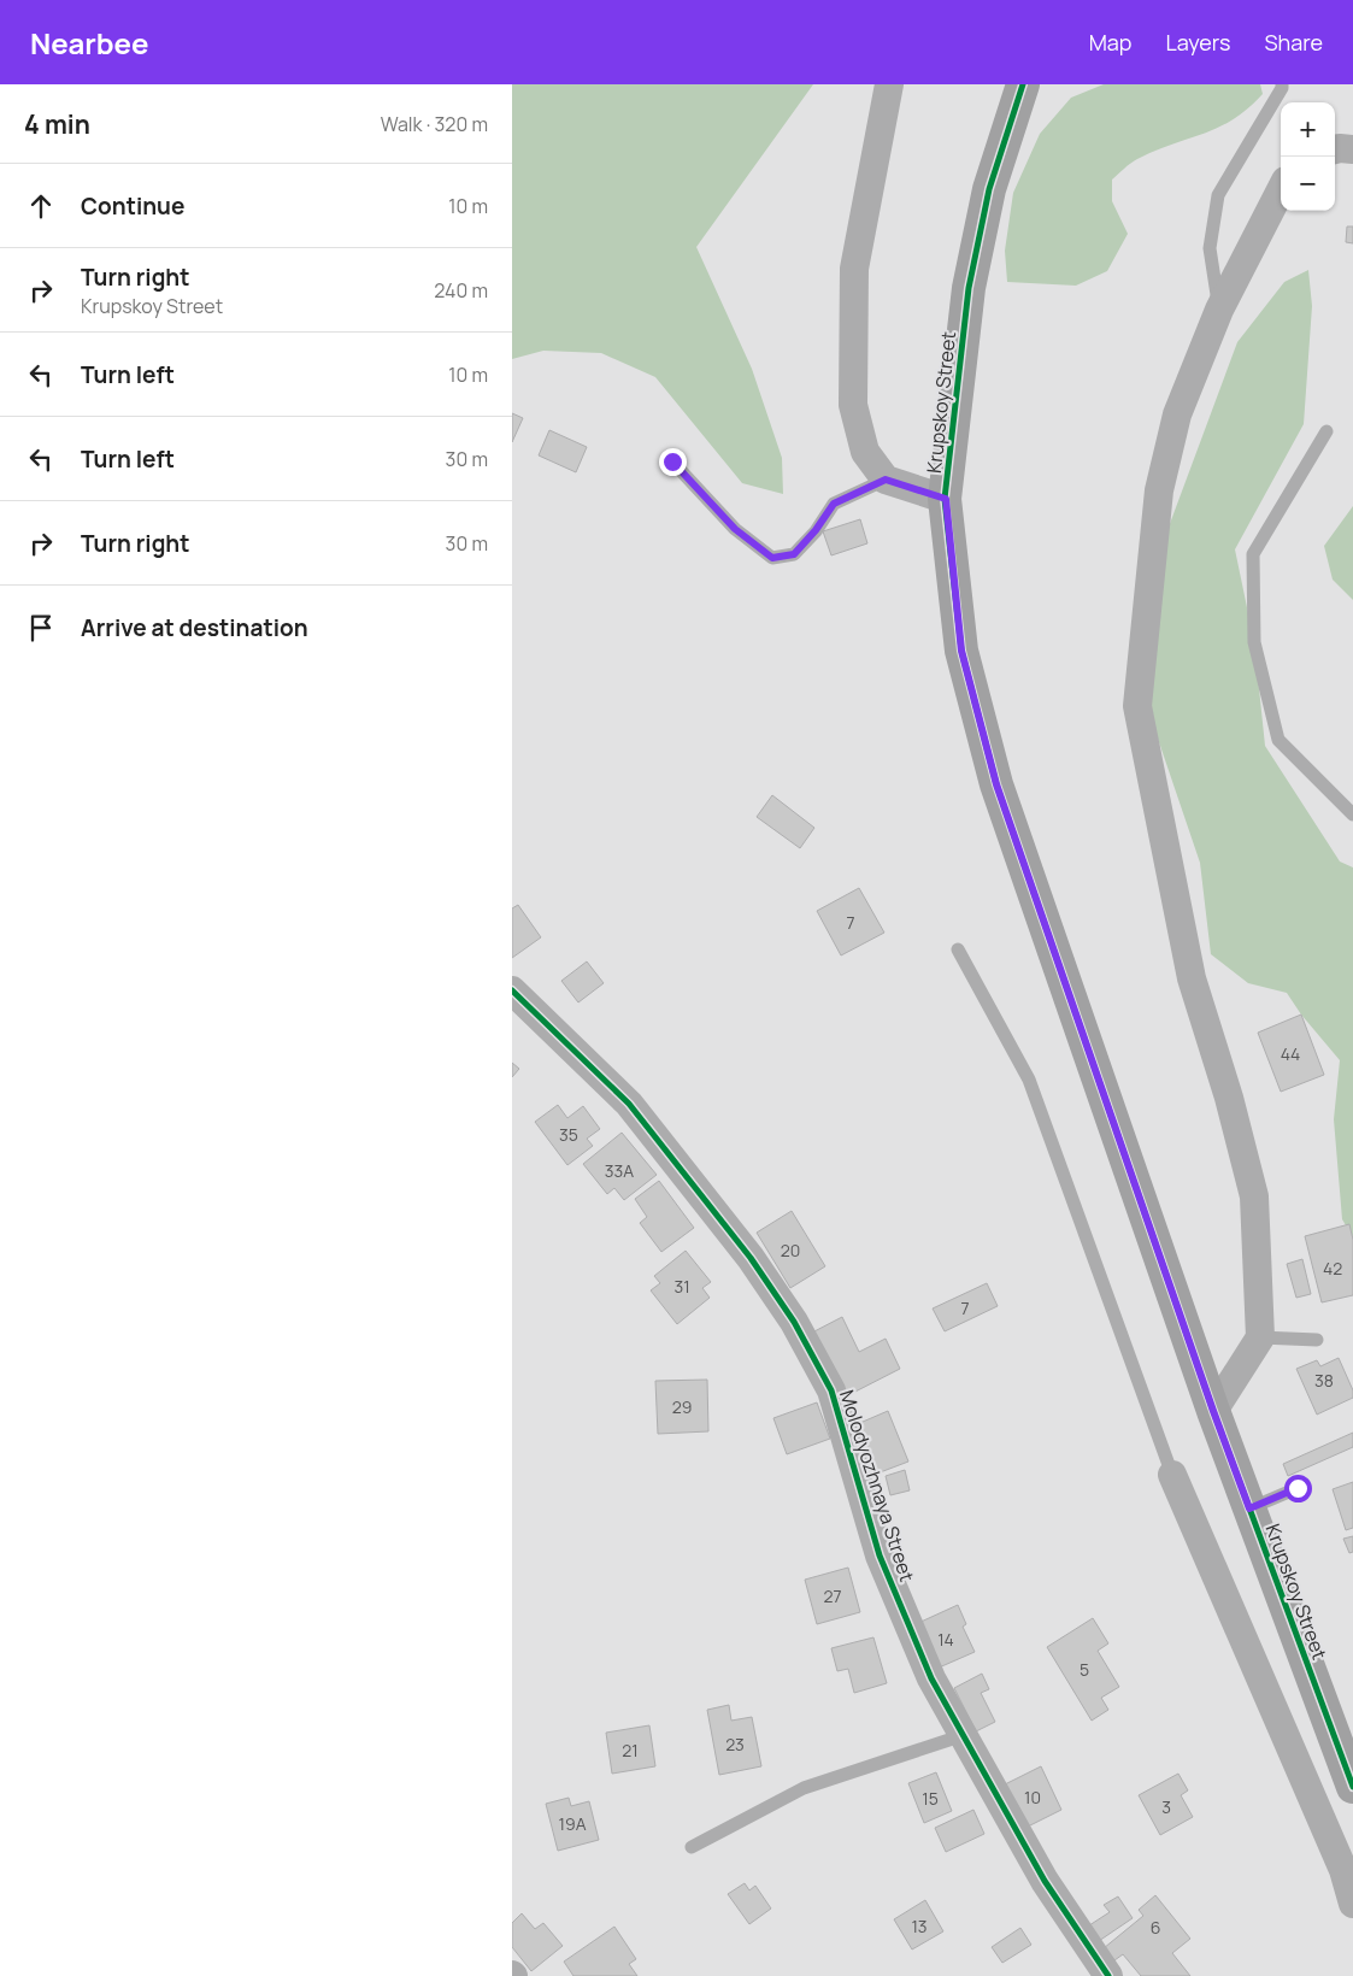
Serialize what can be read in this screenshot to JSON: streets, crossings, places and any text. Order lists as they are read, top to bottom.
{
  "streets": {
    "street": ["Krupskoy Street", "Molodyozhnaya Street"]
  },
  "house_numbers": [
    "7",
    "44",
    "35",
    "33А",
    "20",
    "42",
    "31",
    "7",
    "38",
    "29",
    "27",
    "14",
    "5",
    "23",
    "21",
    "10",
    "15",
    "3",
    "19А",
    "13",
    "6"
  ],
  "page": {
    "header": "Nearbee",
    "nav": ["Map", "Layers", "Share"],
    "heading": ["4 min", "Walk · 320 m"],
    "map_buttons": ["+", "−"],
    "list": [
      ["Continue", "10 m"],
      ["Turn right", "Krupskoy Street", "240 m"],
      ["Turn left", "10 m"],
      ["Turn left", "30 m"],
      ["Turn right", "30 m"],
      "Arrive at destination"
    ]
  }
}
